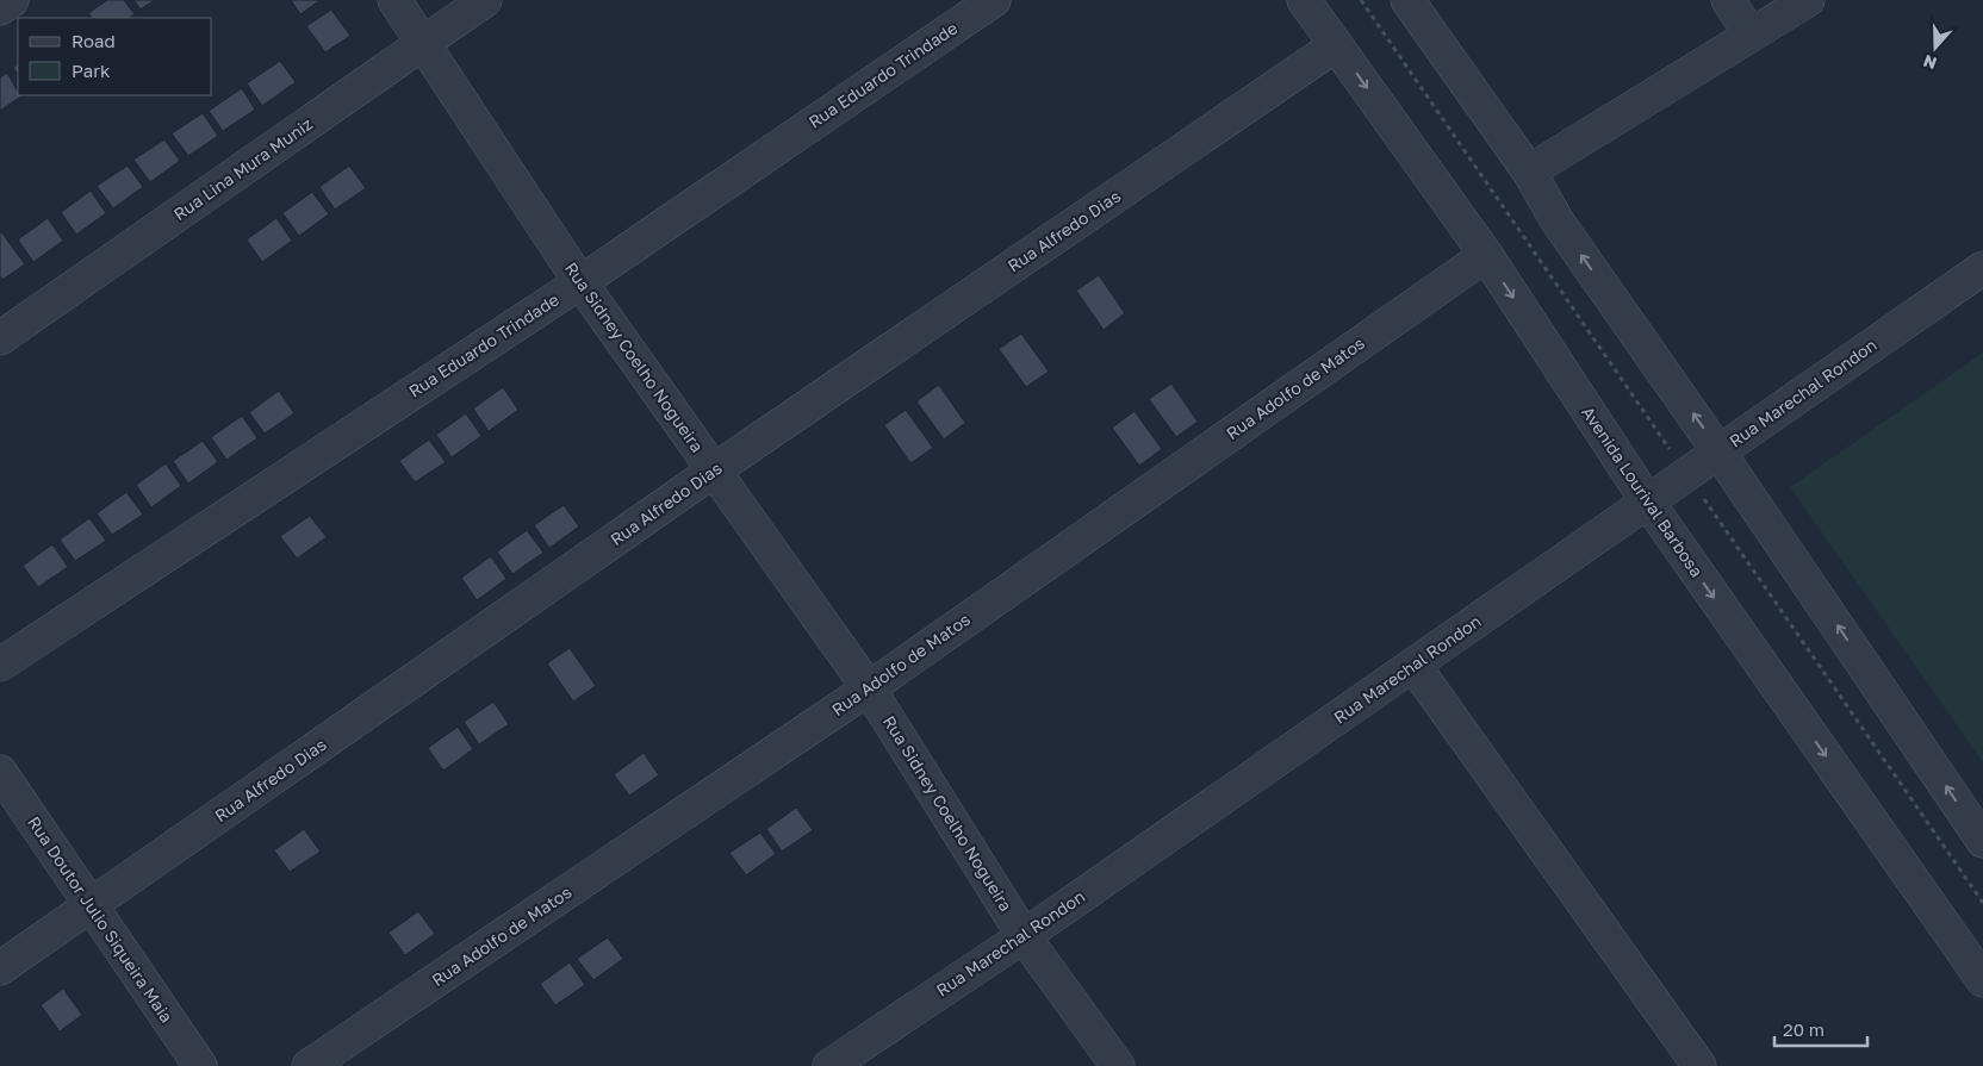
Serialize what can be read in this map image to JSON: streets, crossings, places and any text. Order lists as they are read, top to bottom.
{
  "streets": {
    "street": [
      "Rua Eduardo Trindade",
      "Rua Lina Mura Muniz",
      "Rua Alfredo Dias",
      "Rua Sidney Coelho Nogueira",
      "Rua Adolfo de Matos",
      "Rua Marechal Rondon",
      "Avenida Lourival Barbosa",
      "Rua Doutor Julio Siqueira Maia"
    ]
  },
  "crossings": [
    ["Rua Eduardo Trindade", "Rua Sidney Coelho Nogueira"],
    ["Rua Lina Mura Muniz", "Rua Sidney Coelho Nogueira"],
    ["Rua Alfredo Dias", "Rua Sidney Coelho Nogueira"],
    ["Rua Alfredo Dias", "Avenida Lourival Barbosa"],
    ["Rua Alfredo Dias", "Rua Doutor Julio Siqueira Maia"],
    ["Rua Sidney Coelho Nogueira", "Rua Adolfo de Matos"],
    ["Rua Sidney Coelho Nogueira", "Rua Marechal Rondon"],
    ["Rua Adolfo de Matos", "Avenida Lourival Barbosa"],
    ["Rua Marechal Rondon", "Avenida Lourival Barbosa"]
  ],
  "legend": ["Road", "Park"],
  "scale_bar": "20 m",
  "north": "bottom"
}
